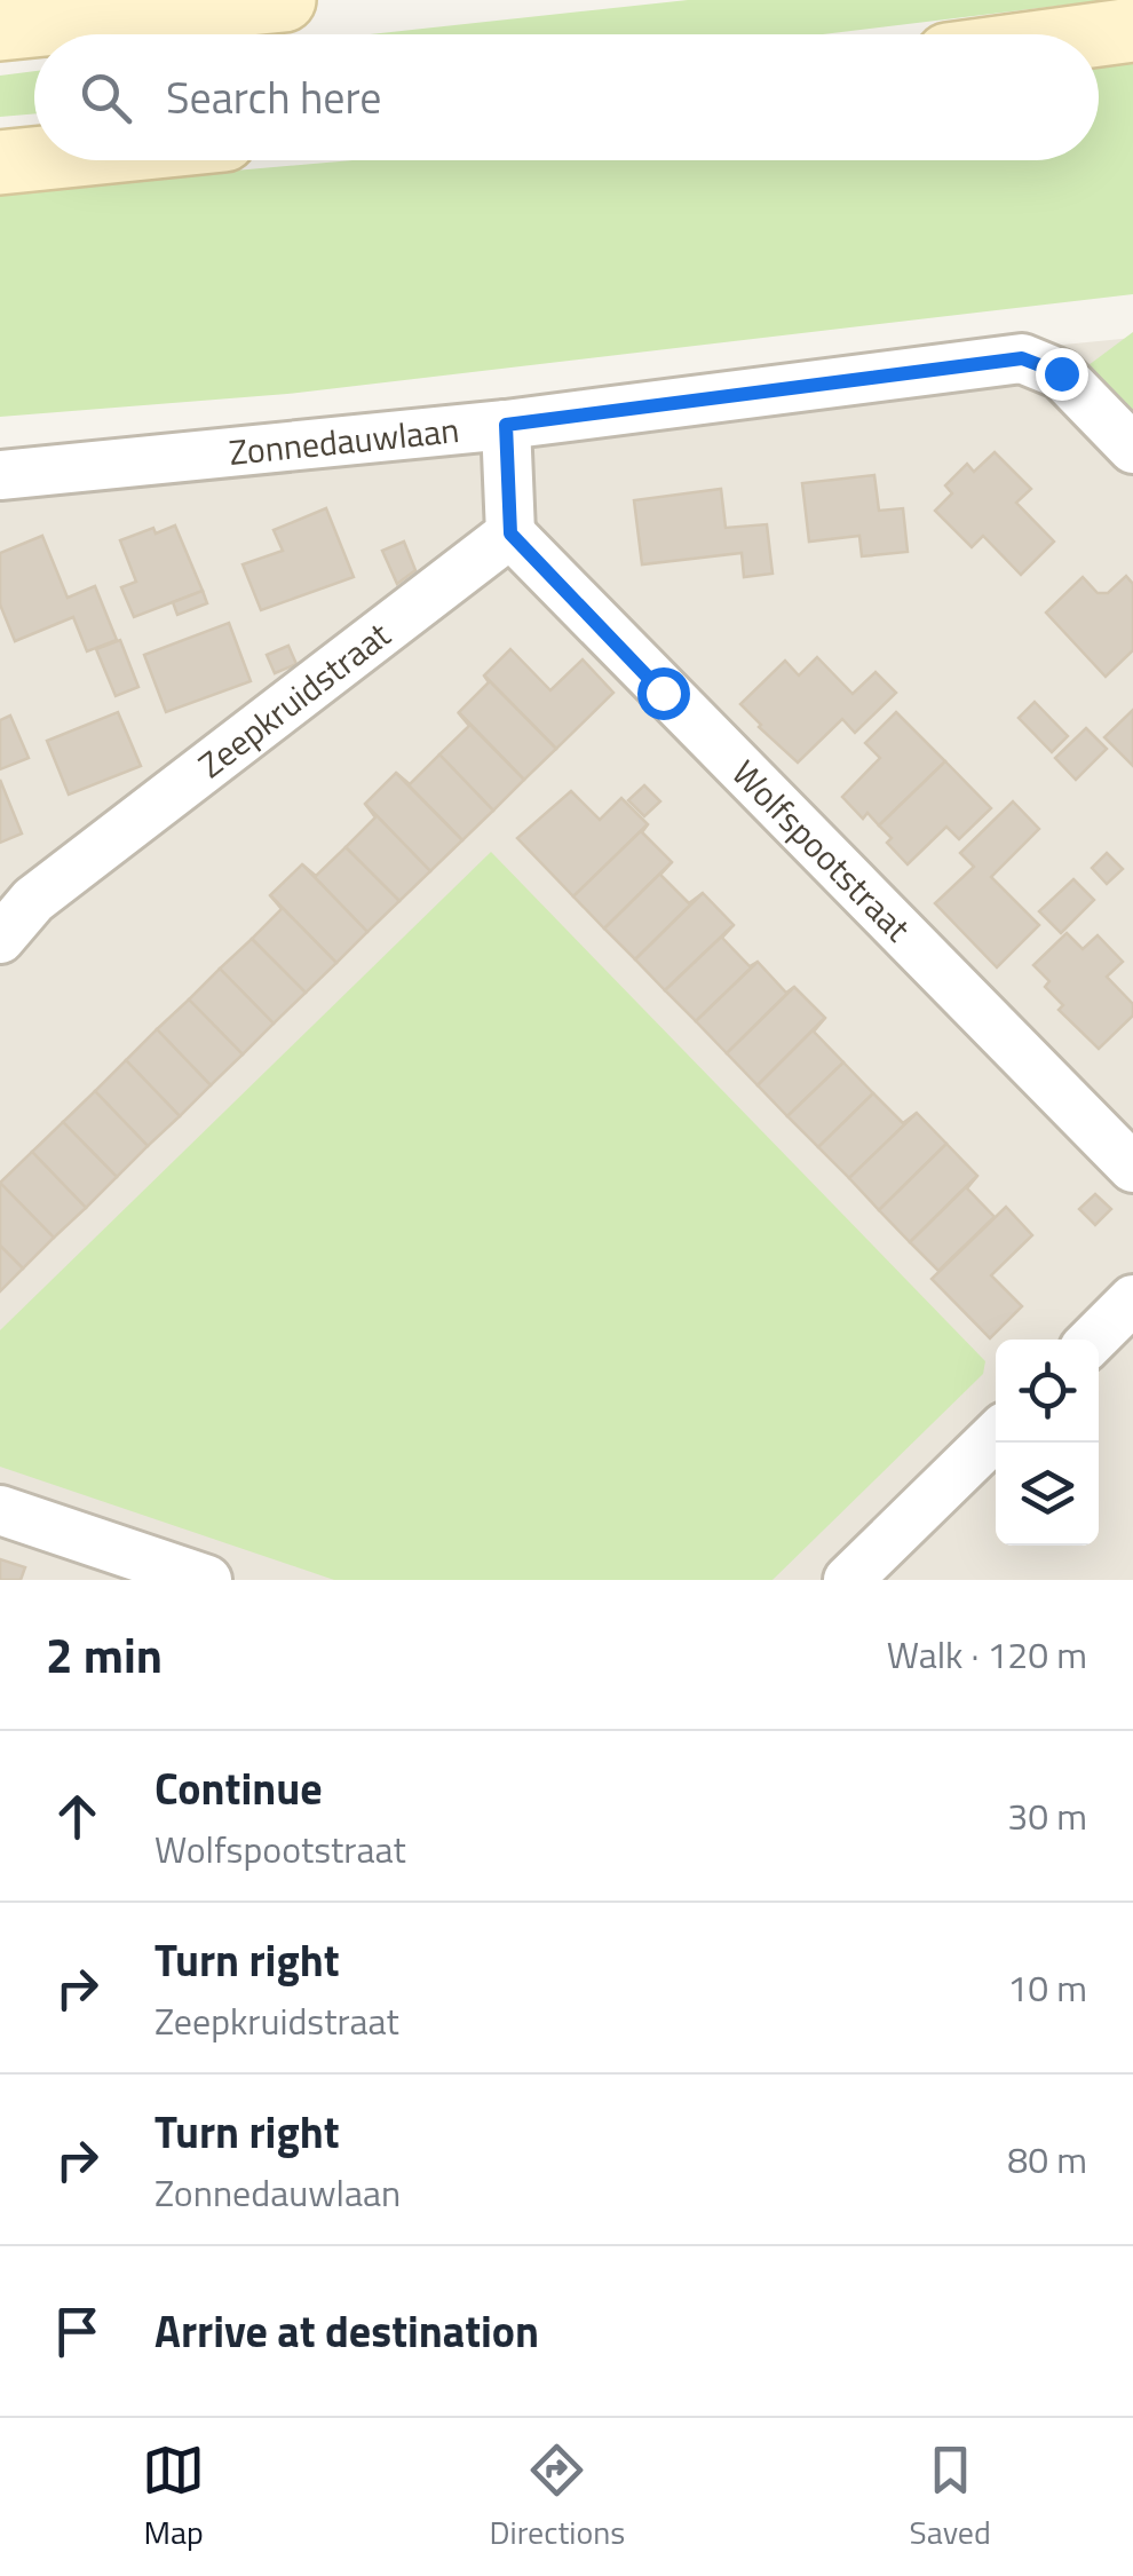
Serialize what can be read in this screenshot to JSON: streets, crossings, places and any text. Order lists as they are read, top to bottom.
{
  "streets": {
    "street": ["Zonnedauwlaan", "Zeepkruidstraat", "Wolfspootstraat"]
  },
  "crossings": [
    ["Zeepkruidstraat", "Wolfspootstraat"]
  ],
  "page": {
    "search": "Search here",
    "heading": ["2 min", "Walk · 120 m"],
    "list": [
      ["Continue", "Wolfspootstraat", "30 m"],
      ["Turn right", "Zeepkruidstraat", "10 m"],
      ["Turn right", "Zonnedauwlaan", "80 m"],
      "Arrive at destination"
    ],
    "nav": ["Map", "Directions", "Saved"]
  }
}
